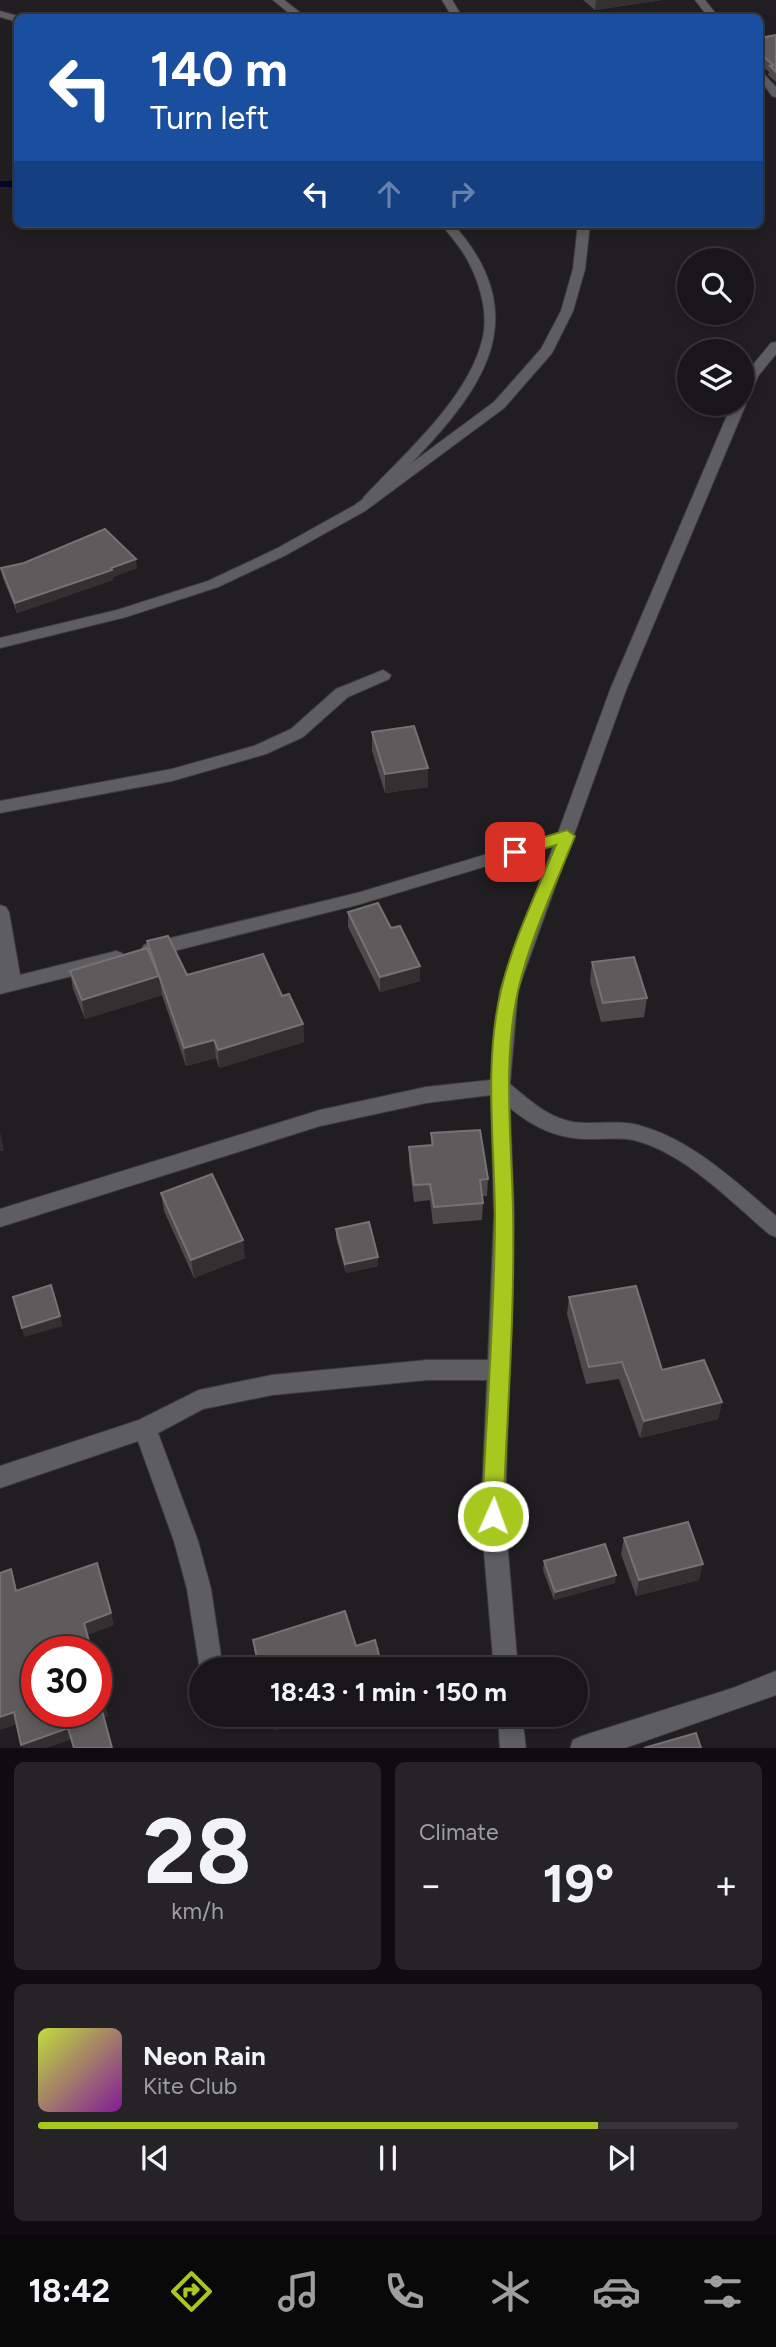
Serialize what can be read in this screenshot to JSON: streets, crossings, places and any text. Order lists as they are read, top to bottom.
{
  "page": {
    "turn": ["140 m", "Turn left"],
    "limit": "30",
    "trip": "18:43 · 1 min · 150 m",
    "tile": [
      ["28", "km/h"],
      "Climate"
    ],
    "heat": ["−", "19°", "+"],
    "song": ["Neon Rain", "Kite Club"],
    "tabs": "18:42"
  }
}
